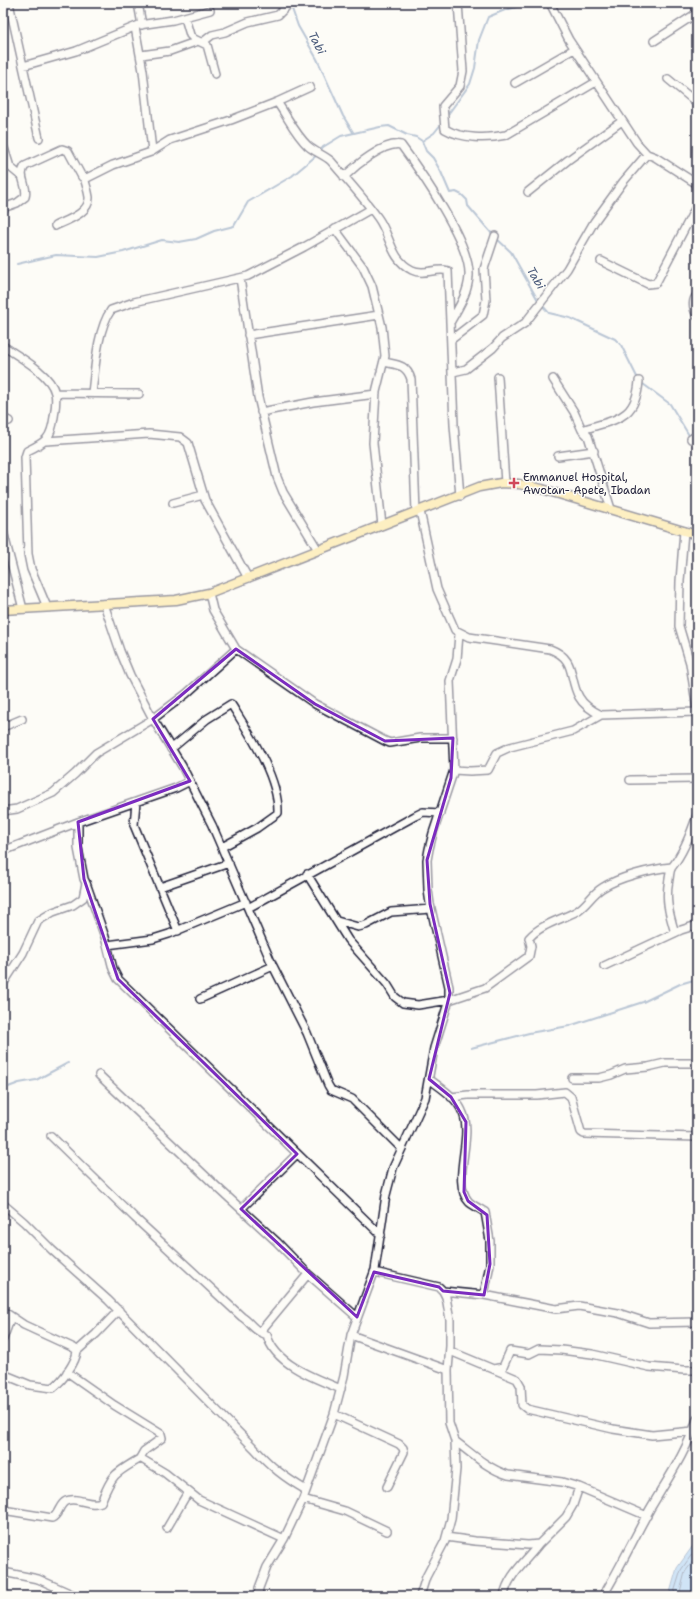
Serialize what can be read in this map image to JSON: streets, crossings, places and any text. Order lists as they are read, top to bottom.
{
  "water": ["Tabi"],
  "places": {
    "health": ["Emmanuel Hospital, Awotan- Apete, Ibadan"]
  }
}
